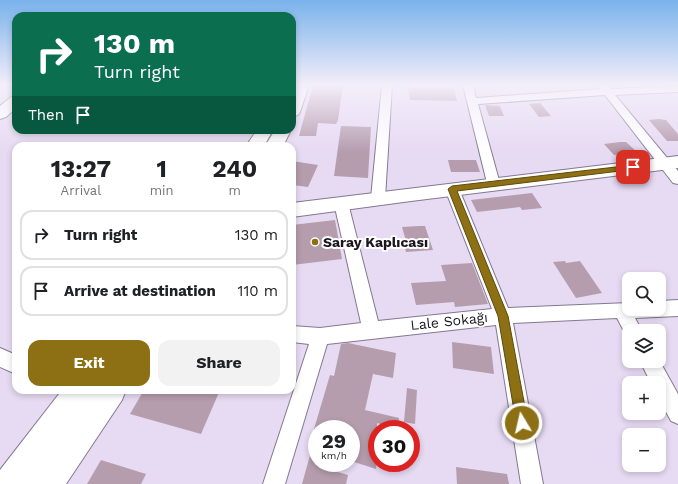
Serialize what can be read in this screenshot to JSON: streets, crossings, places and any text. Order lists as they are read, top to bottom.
{
  "streets": {
    "street": ["Lale Sokağı"]
  },
  "places": ["Saray Kaplıcası"],
  "page": {
    "turn": ["130 m", "Turn right"],
    "then": "Then",
    "eta": [
      "13:27",
      "Arrival",
      "1",
      "min",
      "240",
      "m"
    ],
    "list": [
      {
        "name": "Turn right",
        "value": "130 m"
      },
      {
        "name": "Arrive at destination",
        "value": "110 m"
      }
    ],
    "map_buttons": ["+", "−"],
    "buttons": ["Exit", "Share"],
    "speed": "29 km/h",
    "limit": "30"
  }
}
